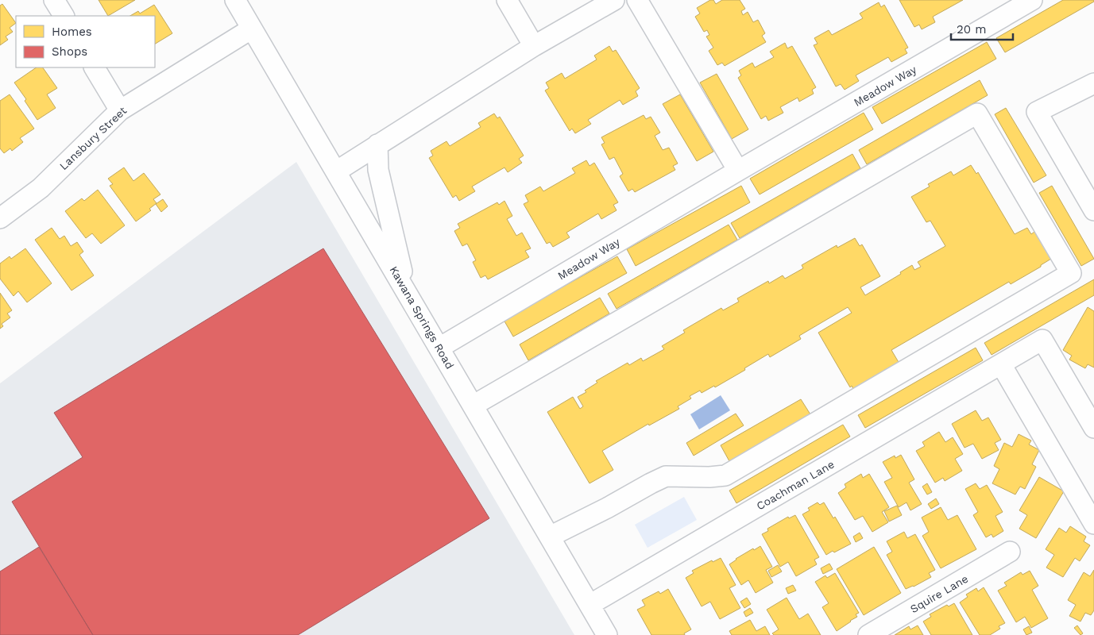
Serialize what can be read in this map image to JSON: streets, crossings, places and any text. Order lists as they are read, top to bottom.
{
  "streets": {
    "street": [
      "Meadow Way",
      "Lansbury Street",
      "Kawana Springs Road",
      "Coachman Lane",
      "Squire Lane"
    ]
  },
  "crossings": [
    ["Meadow Way", "Kawana Springs Road"],
    ["Lansbury Street", "Kawana Springs Road"],
    ["Kawana Springs Road", "Coachman Lane"]
  ],
  "legend": ["Homes", "Shops"],
  "scale_bar": "20 m"
}
